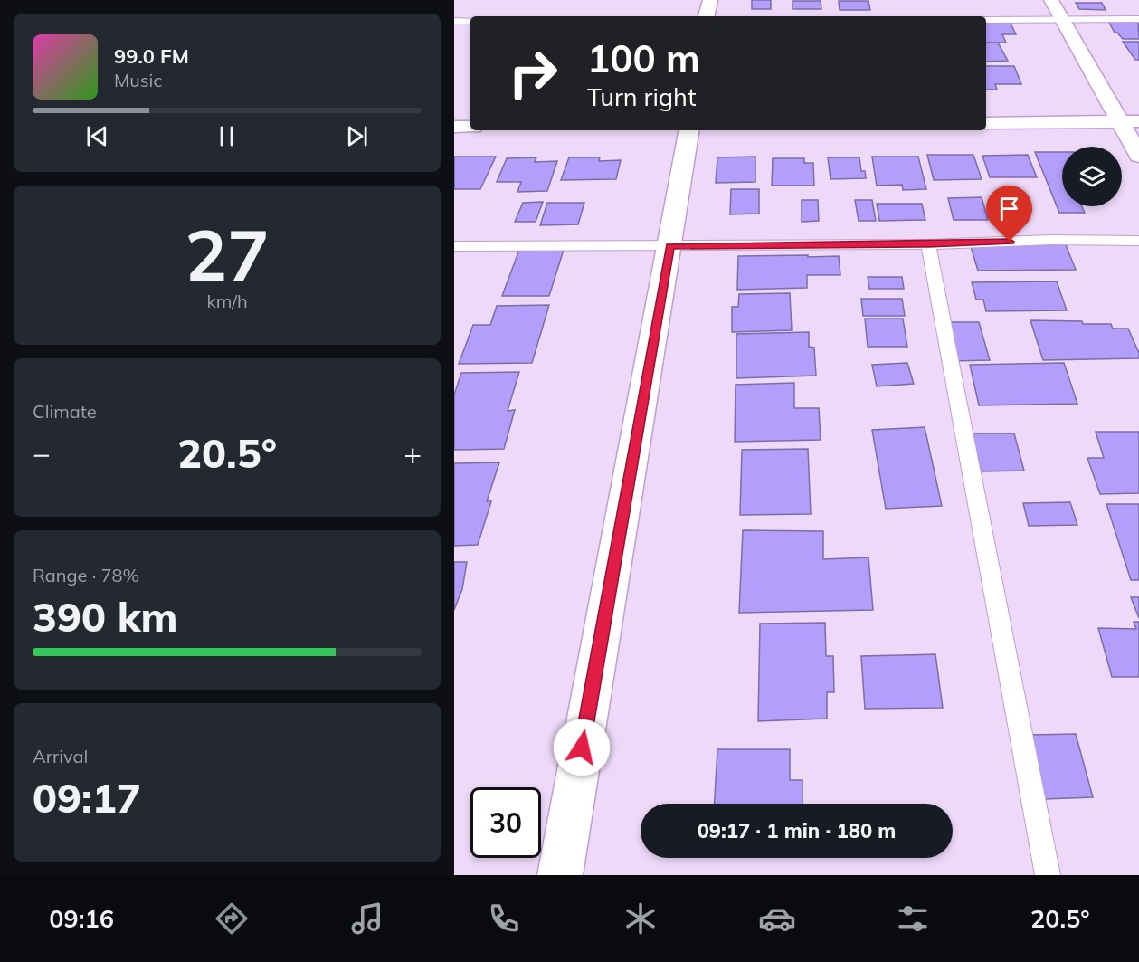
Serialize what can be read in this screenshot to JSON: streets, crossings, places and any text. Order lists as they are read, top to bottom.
{
  "page": {
    "turn": ["100 m", "Turn right"],
    "song": ["99.0 FM", "Music"],
    "tile": [
      ["27", "km/h"],
      "Climate",
      ["Range · 78%", "390 km"],
      ["Arrival", "09:17"]
    ],
    "heat": ["−", "20.5°", "+"],
    "limit": "30",
    "trip": "09:17 · 1 min · 180 m",
    "tabs": ["09:16", "20.5°"]
  }
}
